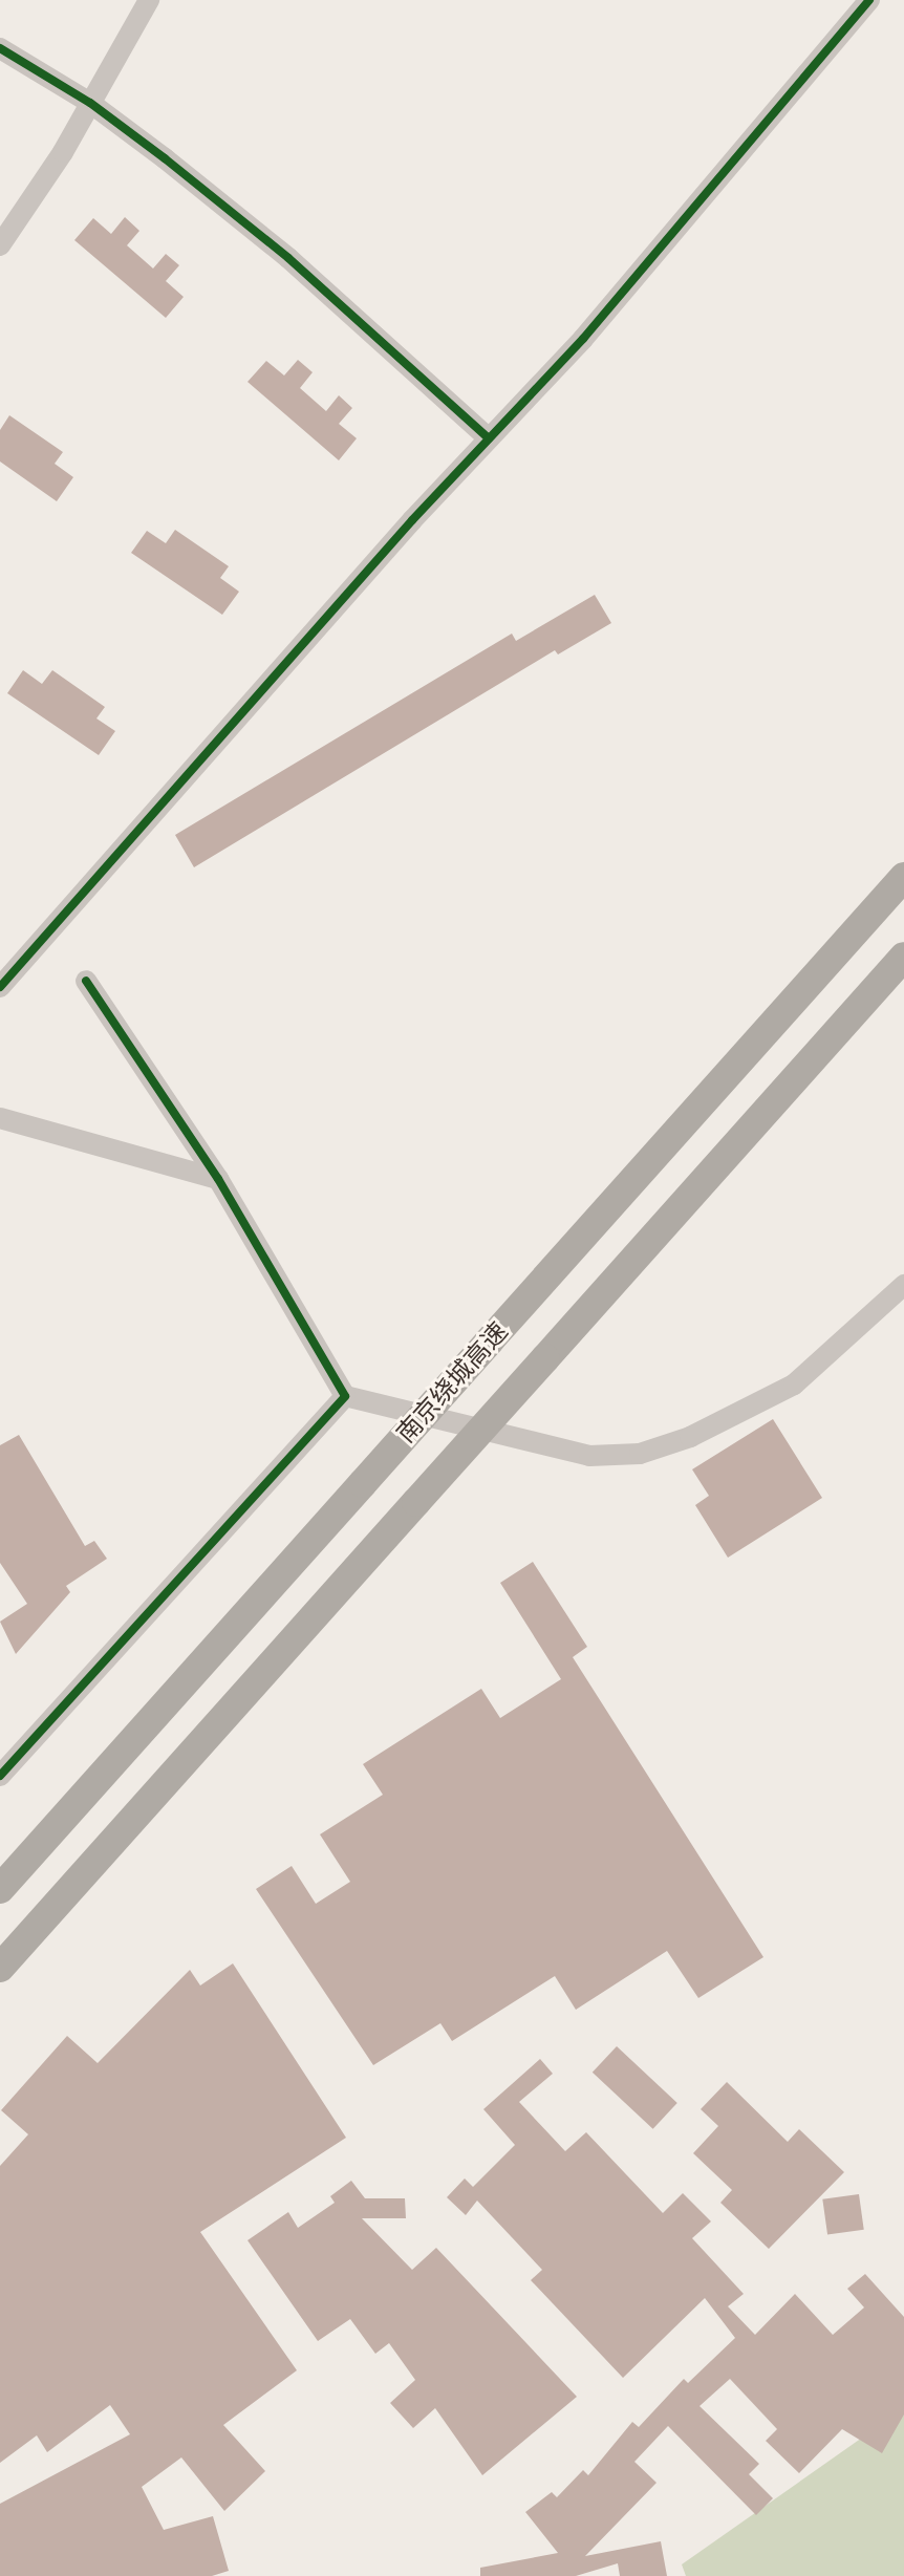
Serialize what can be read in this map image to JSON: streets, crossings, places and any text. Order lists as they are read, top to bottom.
{
  "streets": {
    "highway": ["南京绕城高速"]
  }
}
